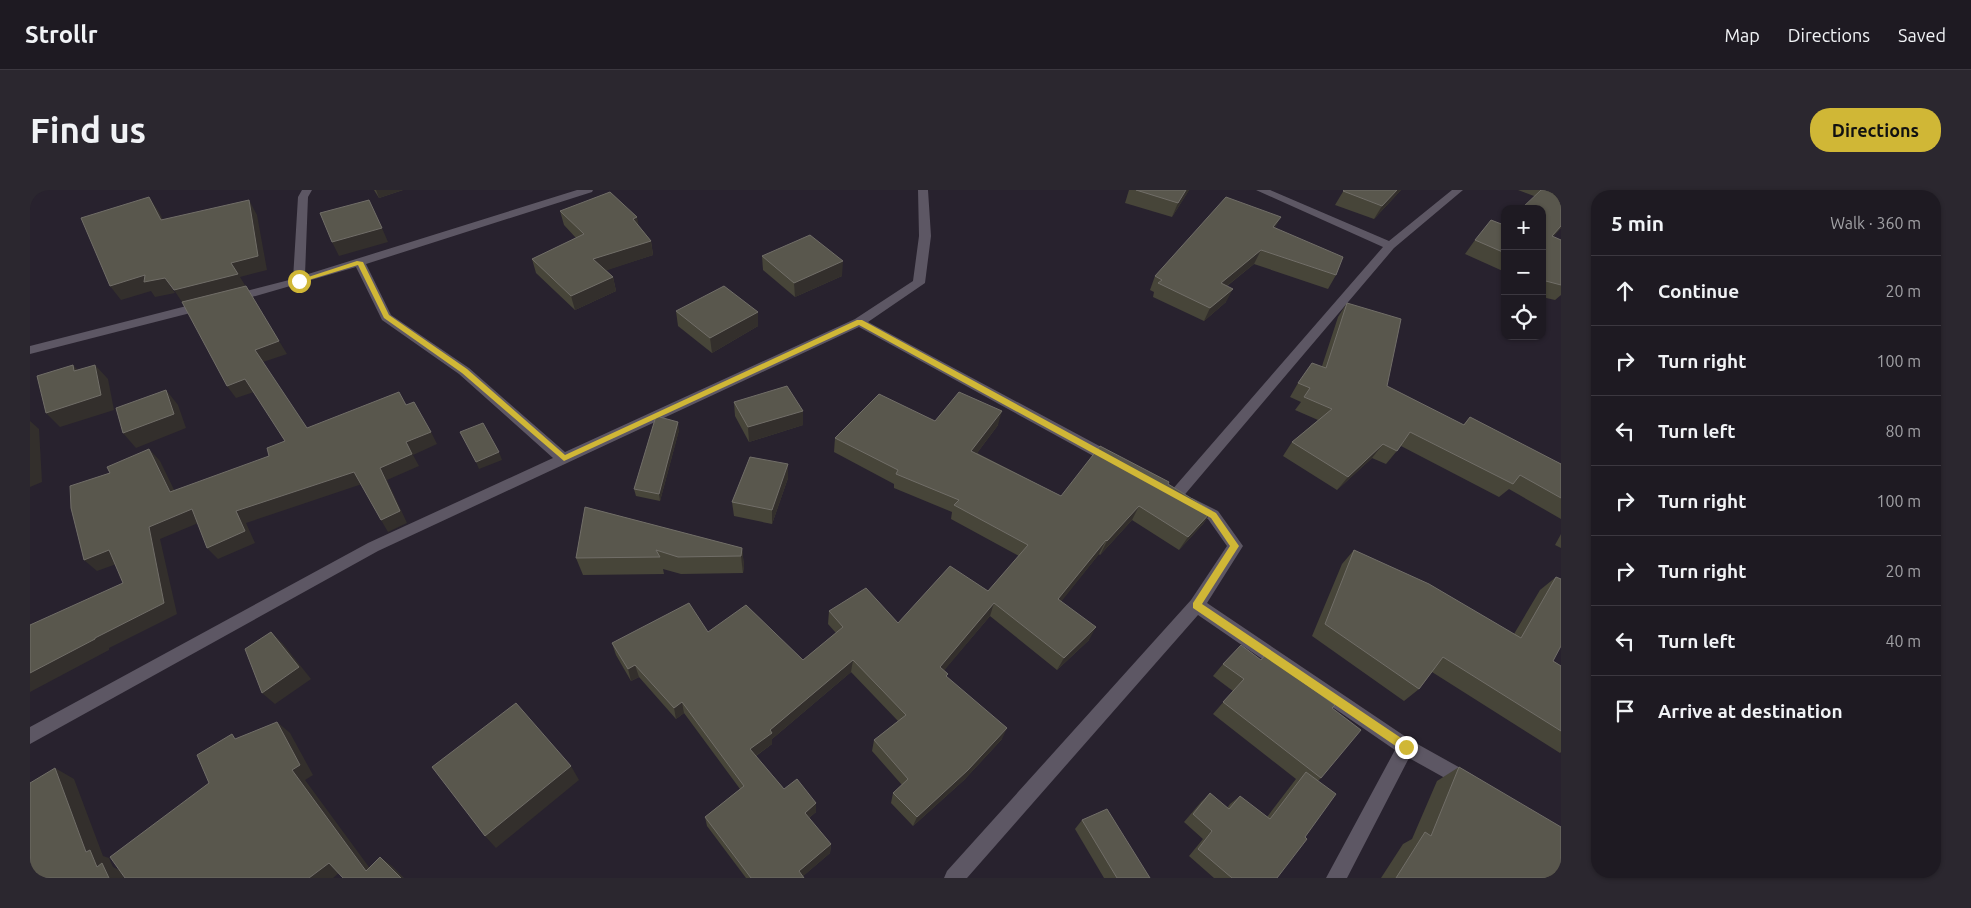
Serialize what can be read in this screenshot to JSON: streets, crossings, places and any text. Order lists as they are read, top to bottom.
{
  "page": {
    "header": "Strollr",
    "nav": ["Map", "Directions", "Saved"],
    "buttons": "Directions",
    "title": "Find us",
    "heading": ["5 min", "Walk · 360 m"],
    "map_buttons": ["+", "−"],
    "list": [
      ["Continue", "20 m"],
      ["Turn right", "100 m"],
      ["Turn left", "80 m"],
      ["Turn right", "100 m"],
      ["Turn right", "20 m"],
      ["Turn left", "40 m"],
      "Arrive at destination"
    ]
  }
}
